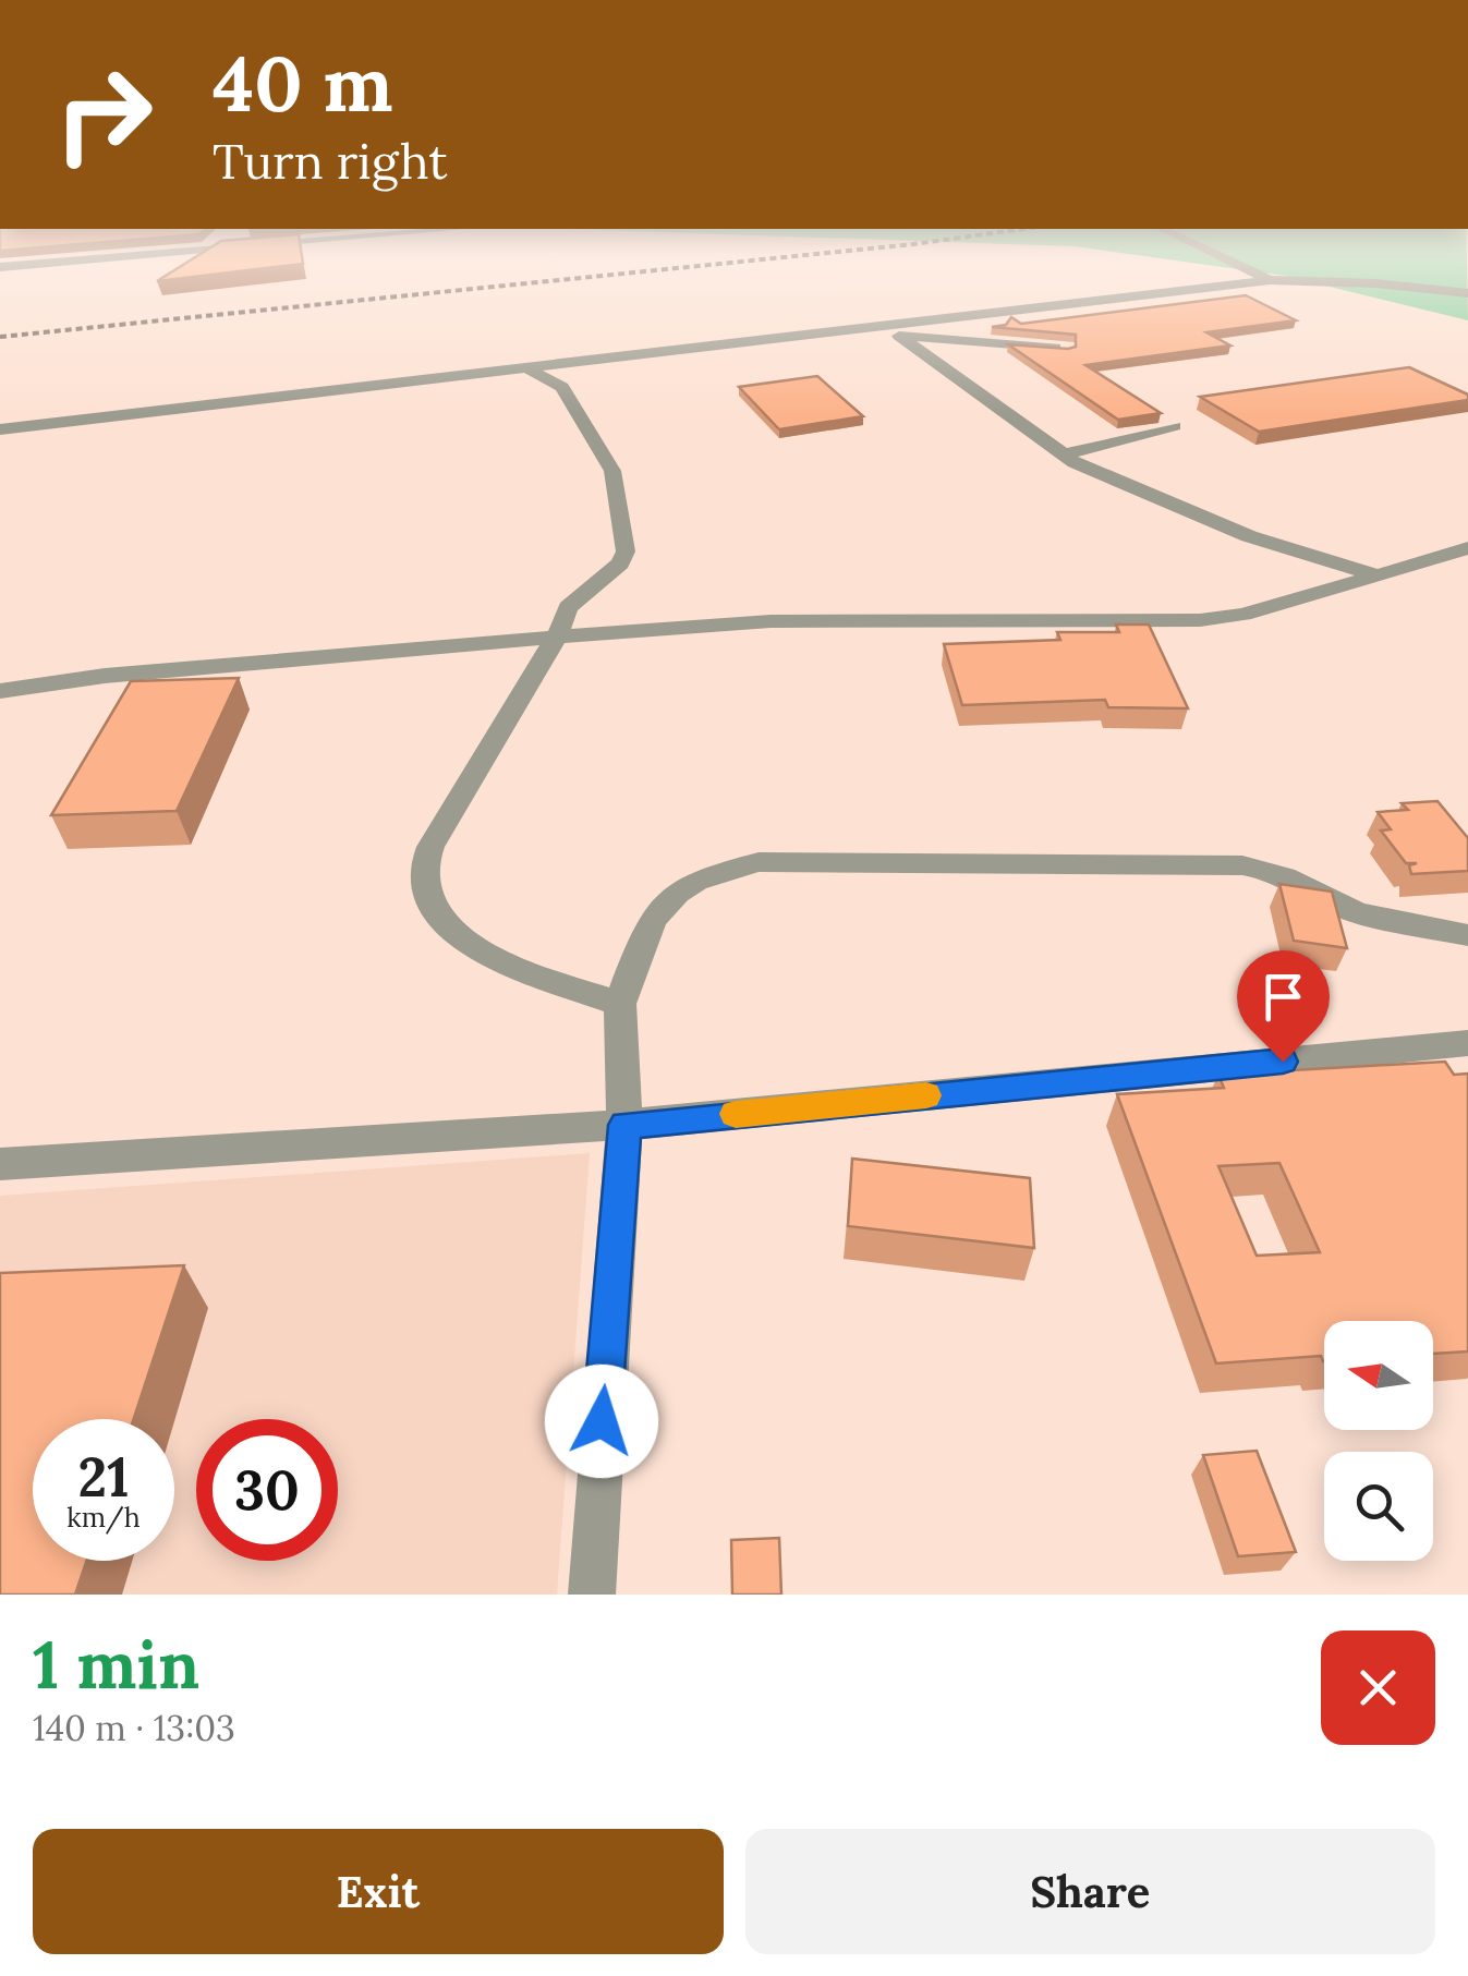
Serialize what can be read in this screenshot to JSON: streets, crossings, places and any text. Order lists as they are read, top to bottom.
{
  "north": "left",
  "page": {
    "turn": ["40 m", "Turn right"],
    "speed": "21 km/h",
    "limit": "30",
    "heading": ["1 min", "140 m · 13:03"],
    "buttons": ["Exit", "Share"]
  }
}
